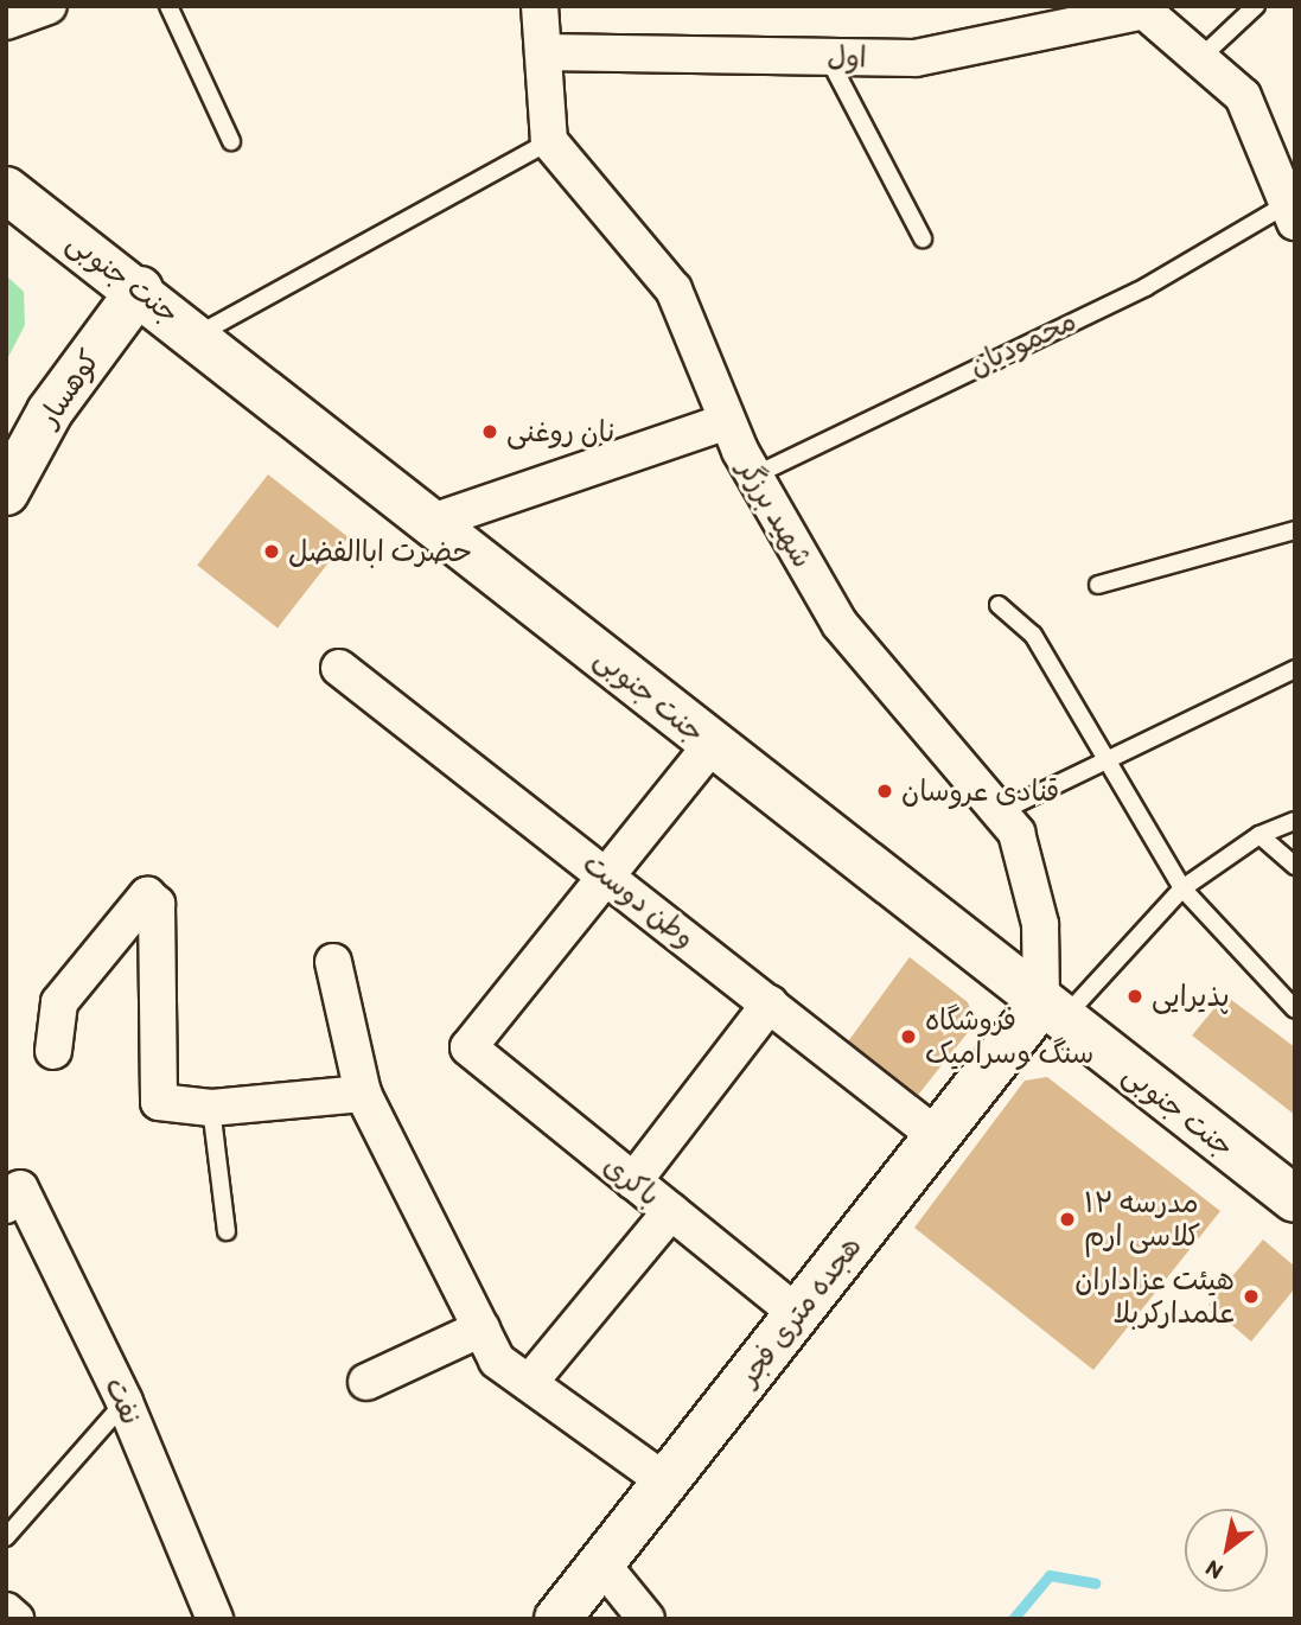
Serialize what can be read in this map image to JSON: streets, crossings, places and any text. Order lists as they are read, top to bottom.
{
  "streets": {
    "main road": ["جنت جنوبی", "کوهسار", "هجده متری فجر"],
    "street": [
      "اول",
      "محمودیان",
      "شهید برزگر",
      "وطن دوست",
      "باکری",
      "نفت"
    ]
  },
  "crossings": [
    ["اول", "محمودیان"],
    ["جنت جنوبی", "کوهسار"],
    ["جنت جنوبی", "شهید برزگر"],
    ["جنت جنوبی", "هجده متری فجر"],
    ["محمودیان", "شهید برزگر"],
    ["شهید برزگر", "هجده متری فجر"],
    ["وطن دوست", "باکری"],
    ["وطن دوست", "هجده متری فجر"],
    ["باکری", "هجده متری فجر"]
  ],
  "places": [
    "نان روغنی",
    "حضرت اباالفضل",
    "قنادی عروسان",
    "پذیرایی",
    "فروشگاه سنگ وسرامیک",
    "مدرسه ۱۲ کلاسی ارم",
    "هیئت عزاداران علمدارکربلا"
  ],
  "north": "bottom left"
}
